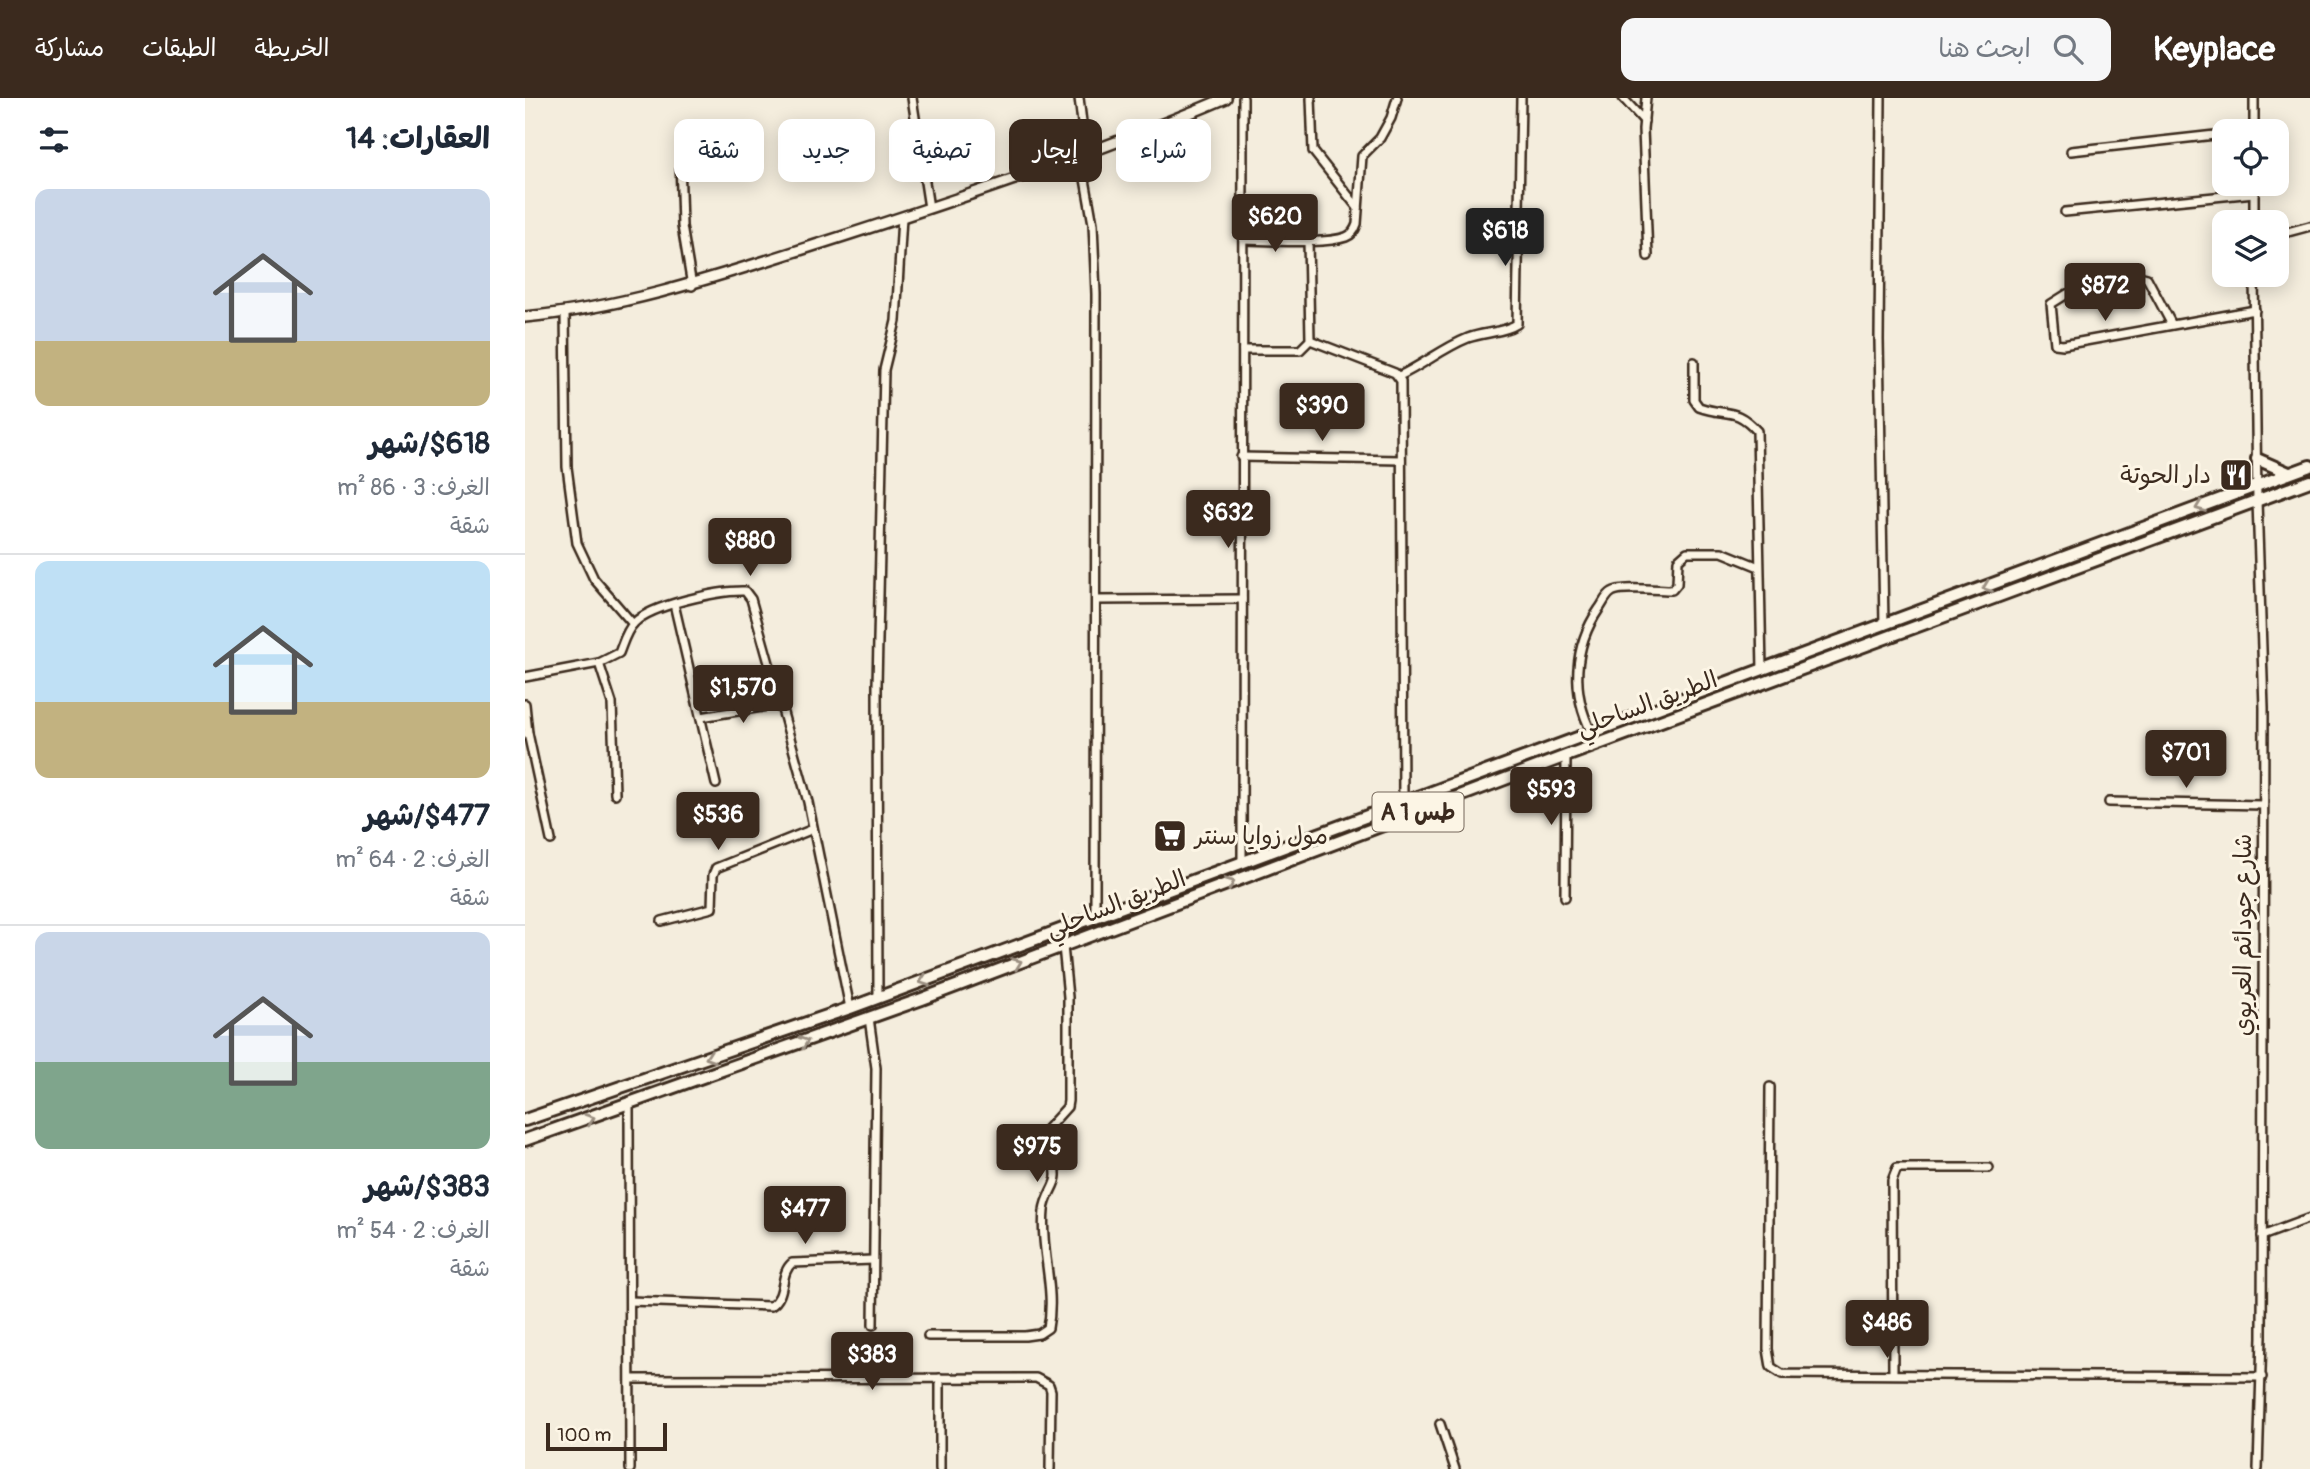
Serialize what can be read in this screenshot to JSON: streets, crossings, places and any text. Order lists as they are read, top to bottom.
{
  "streets": {
    "highway": ["الطريق الساحلي", "A 1 طس"],
    "street": ["شارع جودائم العريوي"]
  },
  "crossings": [
    ["الطريق الساحلي", "شارع جودائم العريوي"]
  ],
  "places": {
    "restaurant": ["دار الحوتة"],
    "supermarket": ["مول زوايا سنتر"]
  },
  "scale_bar": "100 m",
  "page": {
    "header": "Keyplace",
    "search": "ابحث هنا",
    "nav": ["الخريطة", "الطبقات", "مشاركة"],
    "heading": "العقارات: 14",
    "chip": [
      "شراء",
      "إيجار",
      "تصفية",
      "جديد",
      "شقة"
    ],
    "list": [
      {
        "name": "$618/شهر",
        "note": "الغرف: 3 · 86 m² · شقة"
      },
      {
        "name": "$477/شهر",
        "note": "الغرف: 2 · 64 m² · شقة"
      },
      {
        "name": "$383/شهر",
        "note": "الغرف: 2 · 54 m² · شقة"
      }
    ],
    "price": [
      "$620",
      "$618",
      "$872",
      "$390",
      "$632",
      "$880",
      "$1,570",
      "$701",
      "$593",
      "$536",
      "$975",
      "$477",
      "$486",
      "$383"
    ],
    "scale": "100 m"
  }
}
